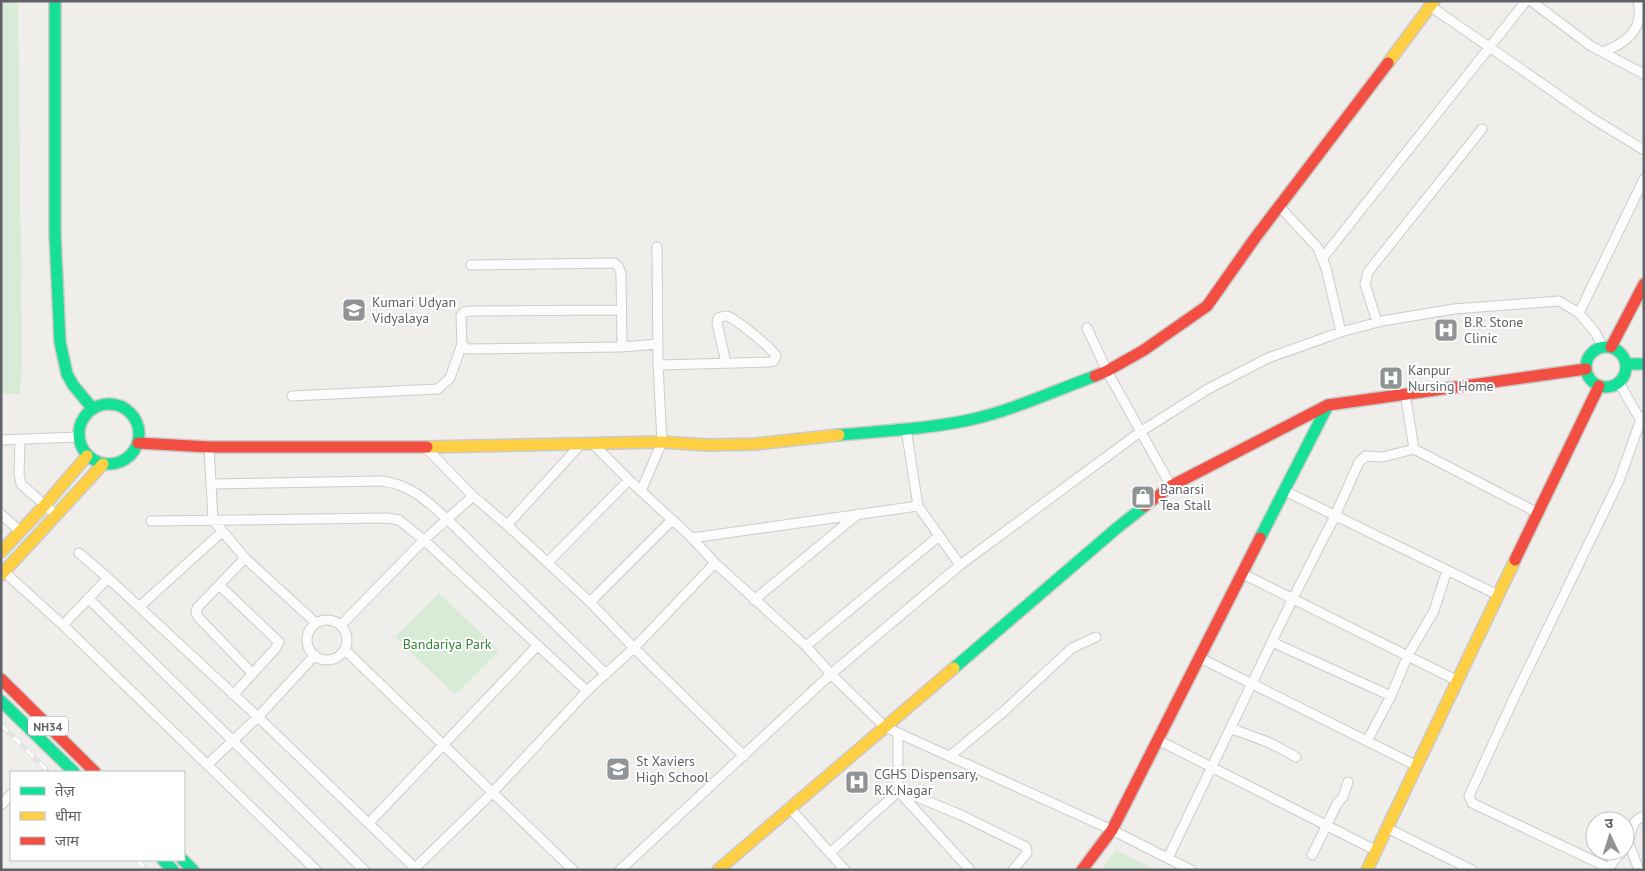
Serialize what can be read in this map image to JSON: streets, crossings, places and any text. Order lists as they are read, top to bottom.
{
  "streets": {
    "main road": ["NH34"]
  },
  "parks": ["Bandariya Park"],
  "places": {
    "school or university": ["Kumari Udyan Vidyalaya", "St Xaviers High School"],
    "hospital": ["B.R. Stone Clinic", "Kanpur Nursing Home", "CGHS Dispensary, R.K.Nagar"],
    "shop": ["Banarsi Tea Stall"]
  },
  "legend": ["तेज़", "धीमा", "जाम"],
  "north": "top"
}
